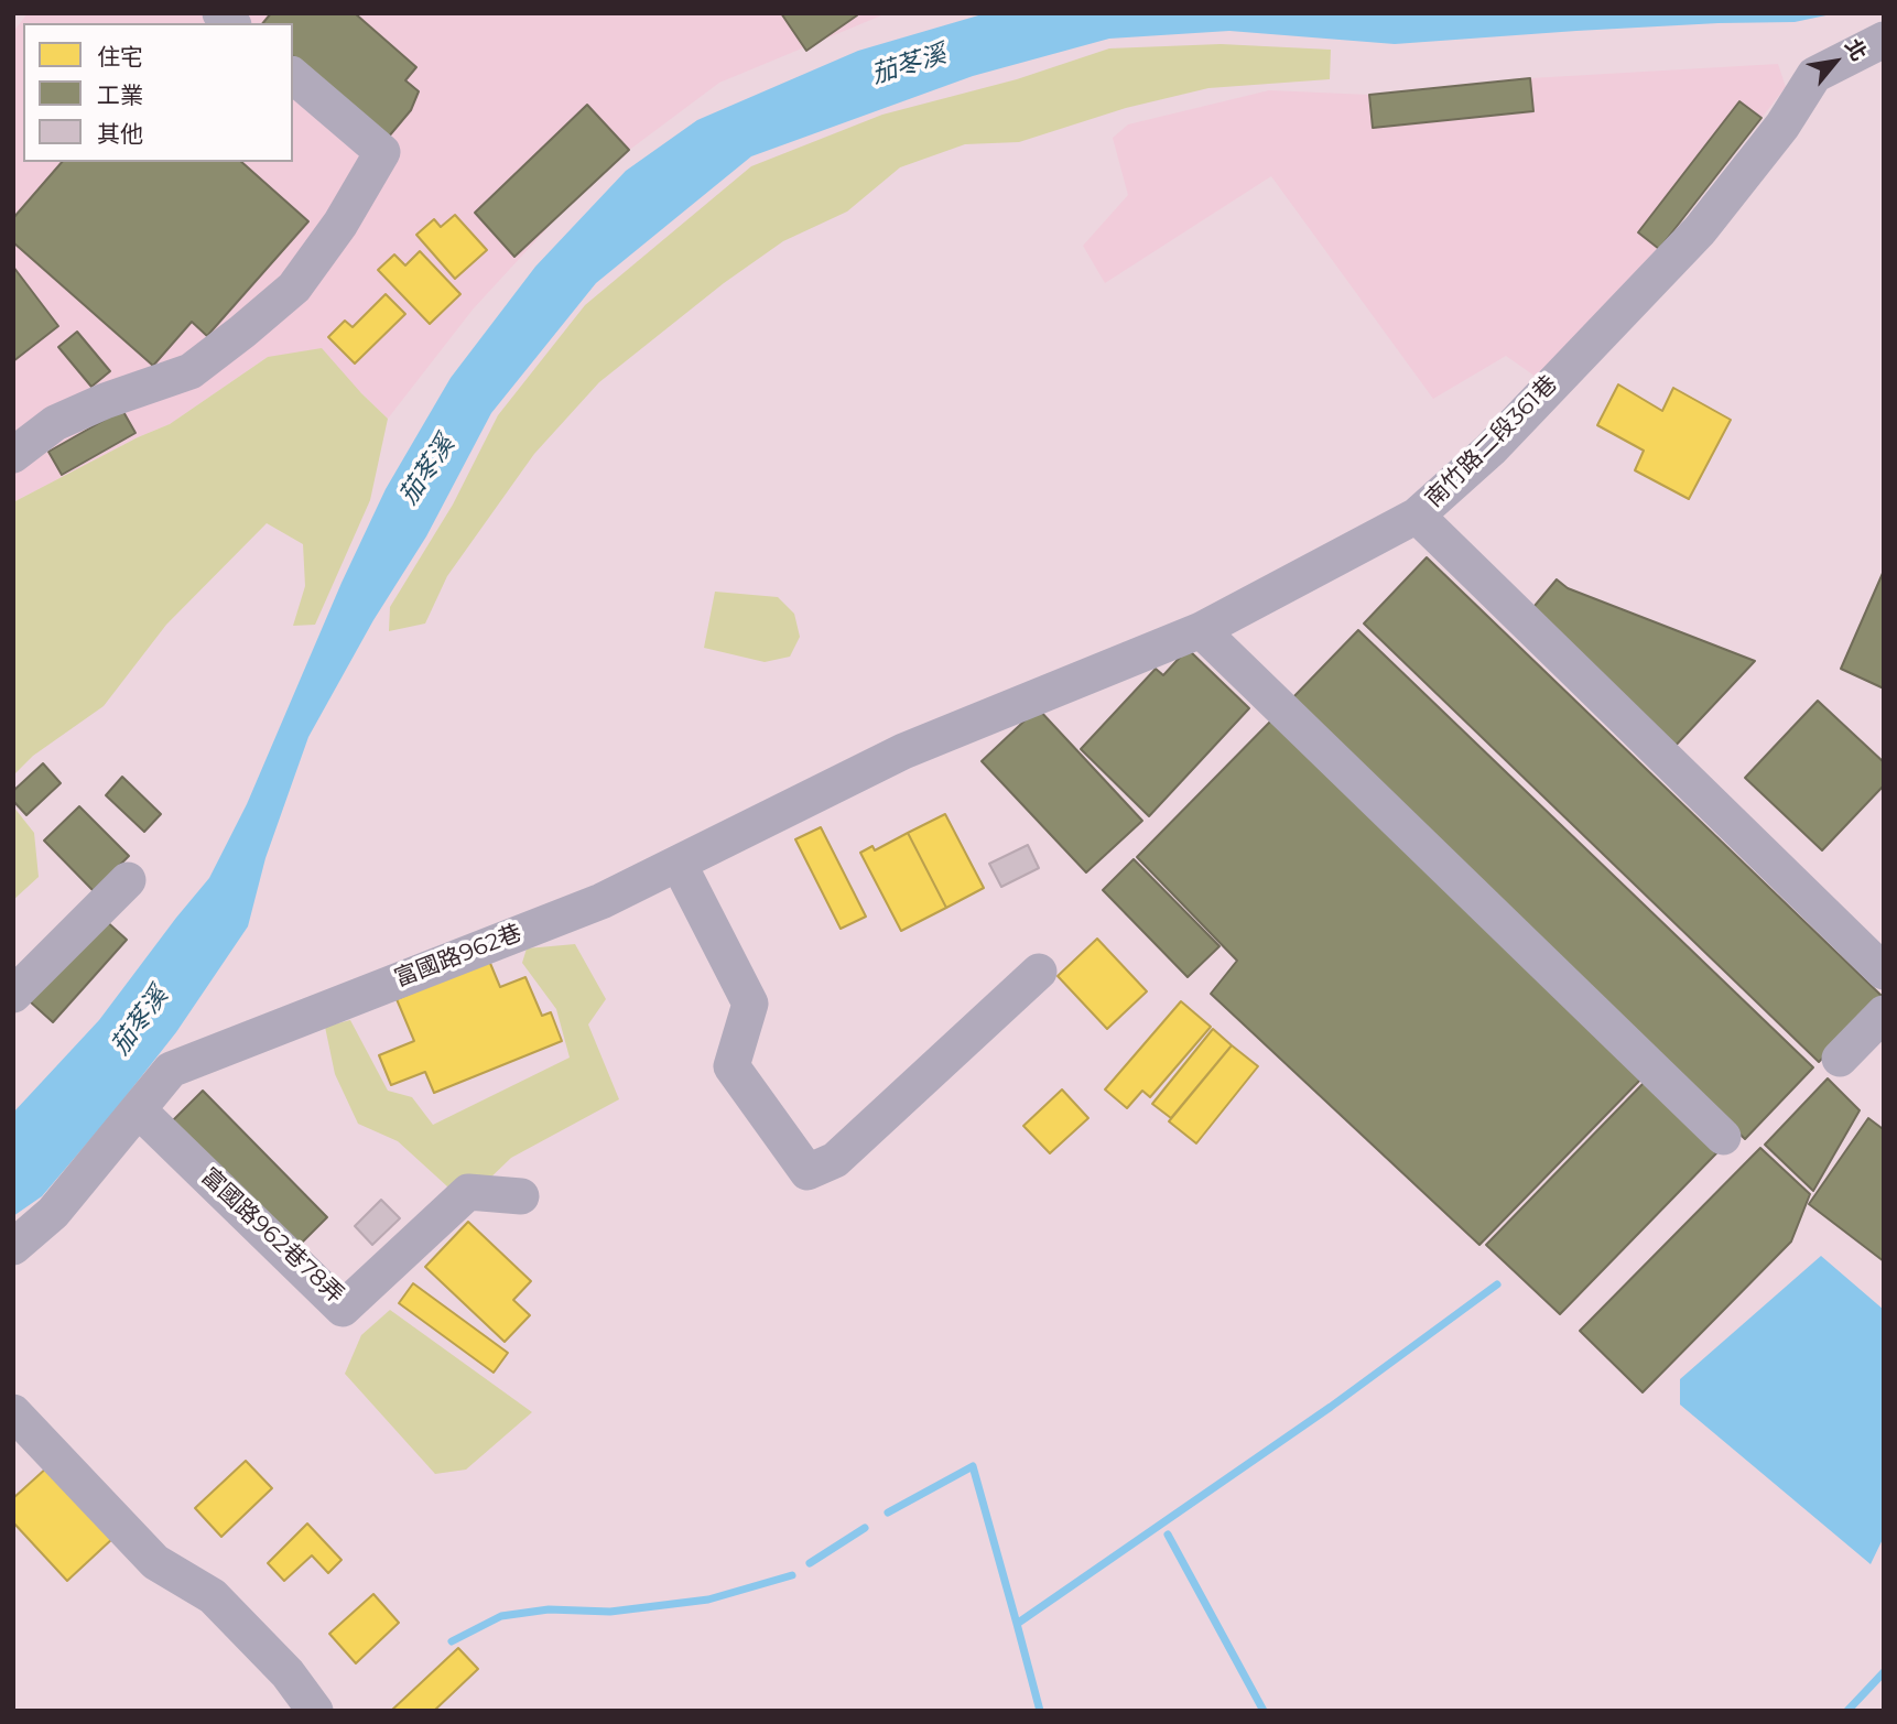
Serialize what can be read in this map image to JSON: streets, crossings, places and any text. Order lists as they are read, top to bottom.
{
  "streets": {
    "lane": ["南竹路二段361巷", "富國路962巷", "富國路962巷78弄"]
  },
  "crossings": [
    ["南竹路二段361巷", "富國路962巷"],
    ["富國路962巷", "富國路962巷78弄"]
  ],
  "water": ["茄苳溪"],
  "legend": ["住宅", "工業", "其他"],
  "north": "top right"
}
